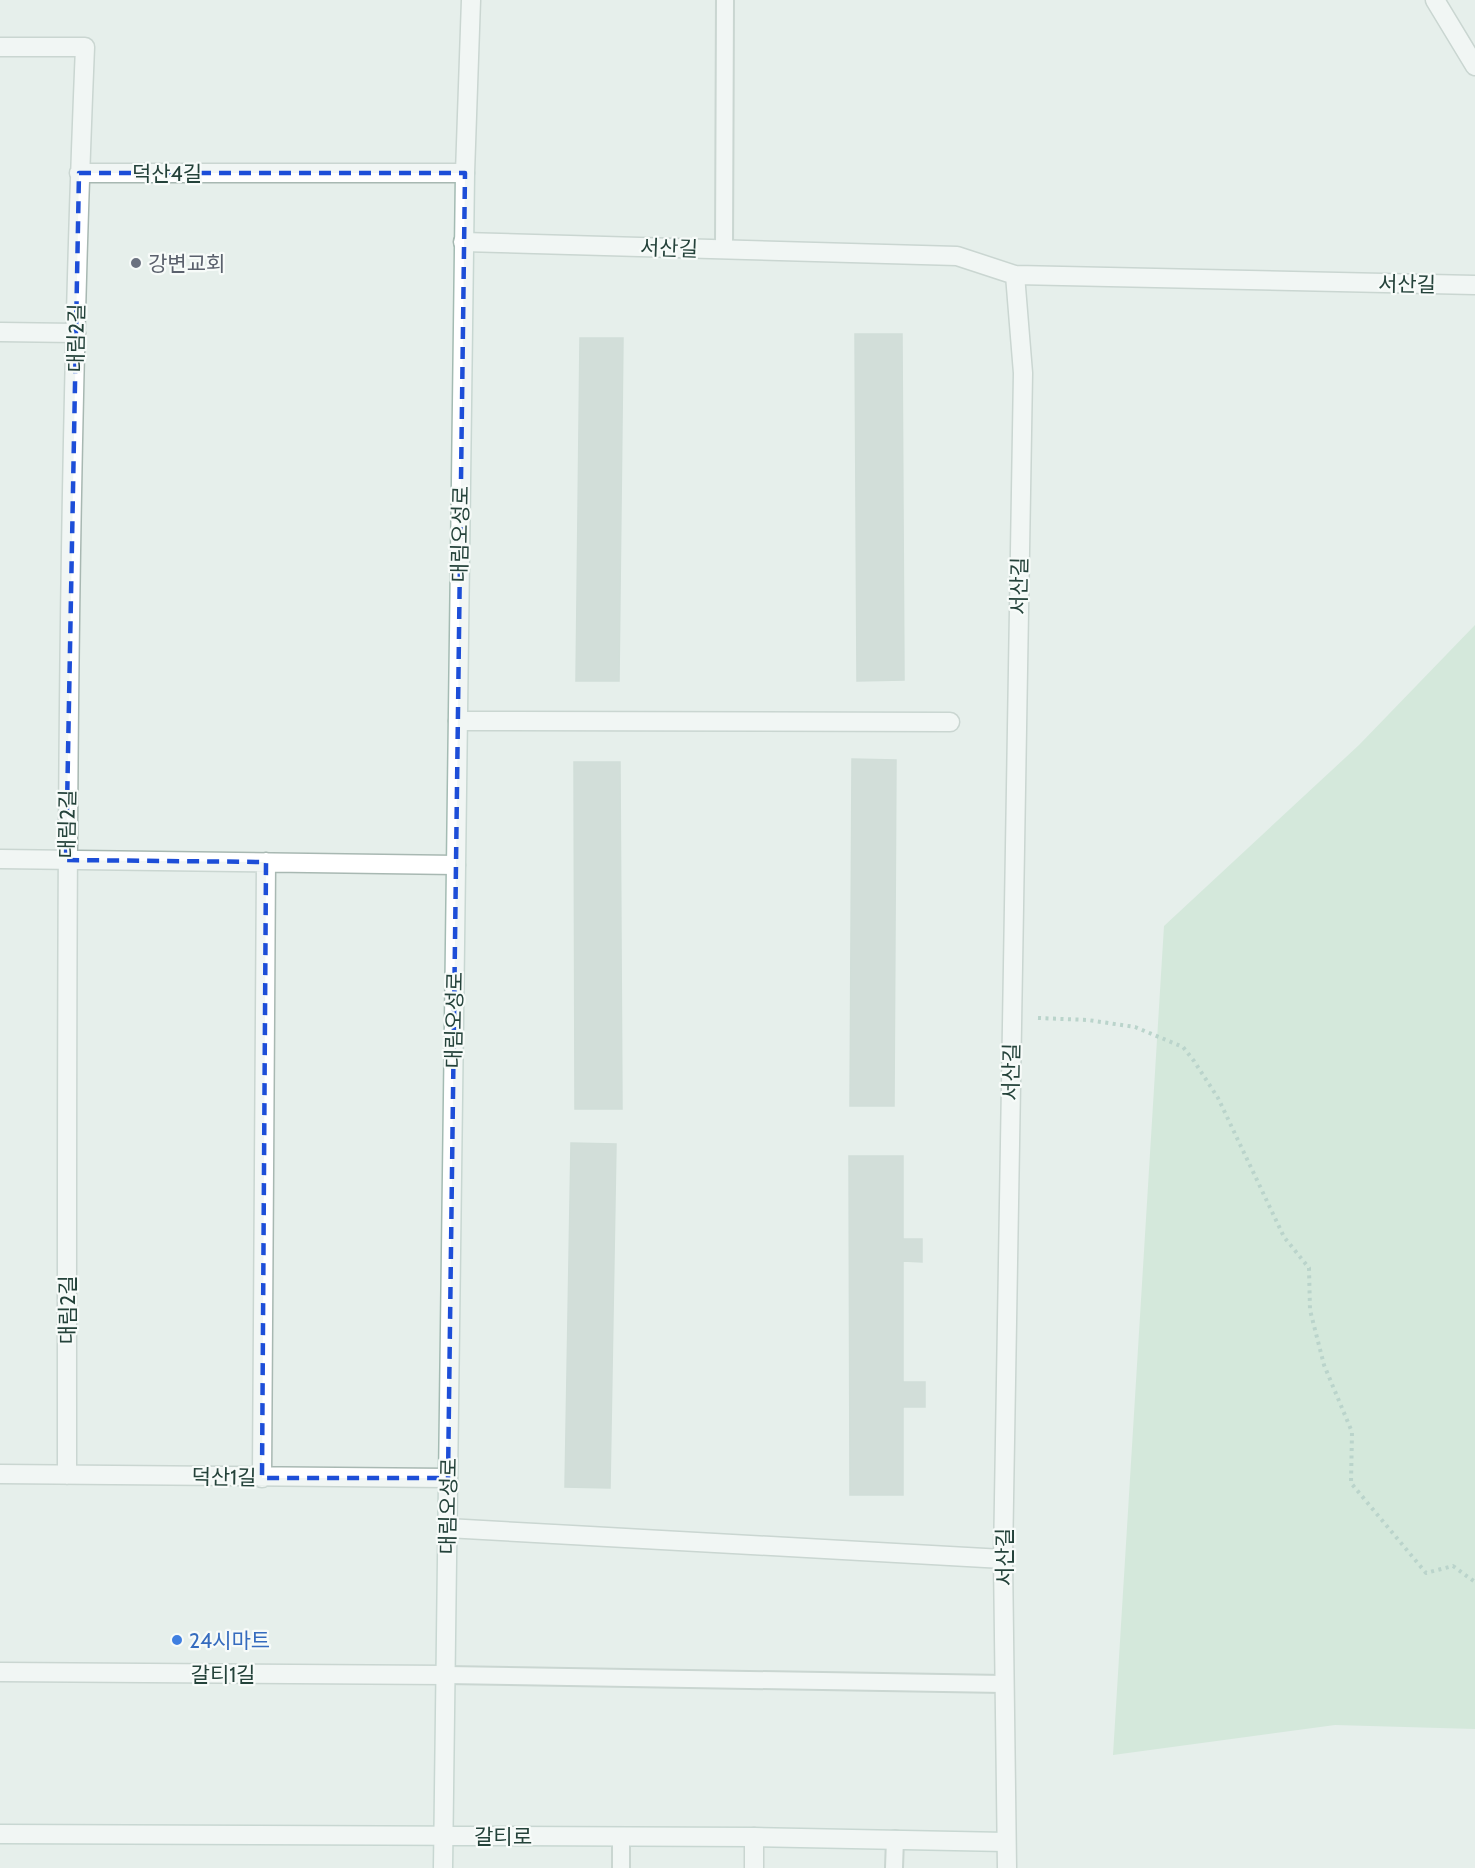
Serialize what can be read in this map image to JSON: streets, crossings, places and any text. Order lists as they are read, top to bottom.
{
  "streets": {
    "street": [
      "덕산4길",
      "서산길",
      "대림2길",
      "대림오성로",
      "덕산1길",
      "갈티1길",
      "갈티로"
    ]
  },
  "crossings": [
    ["덕산4길", "대림2길"],
    ["덕산4길", "대림오성로"],
    ["서산길", "대림오성로"],
    ["서산길", "갈티로"],
    ["대림2길", "덕산1길"],
    ["대림오성로", "덕산1길"],
    ["대림오성로", "갈티1길"],
    ["대림오성로", "갈티로"]
  ],
  "places": ["강변교회", "24시마트"]
}
